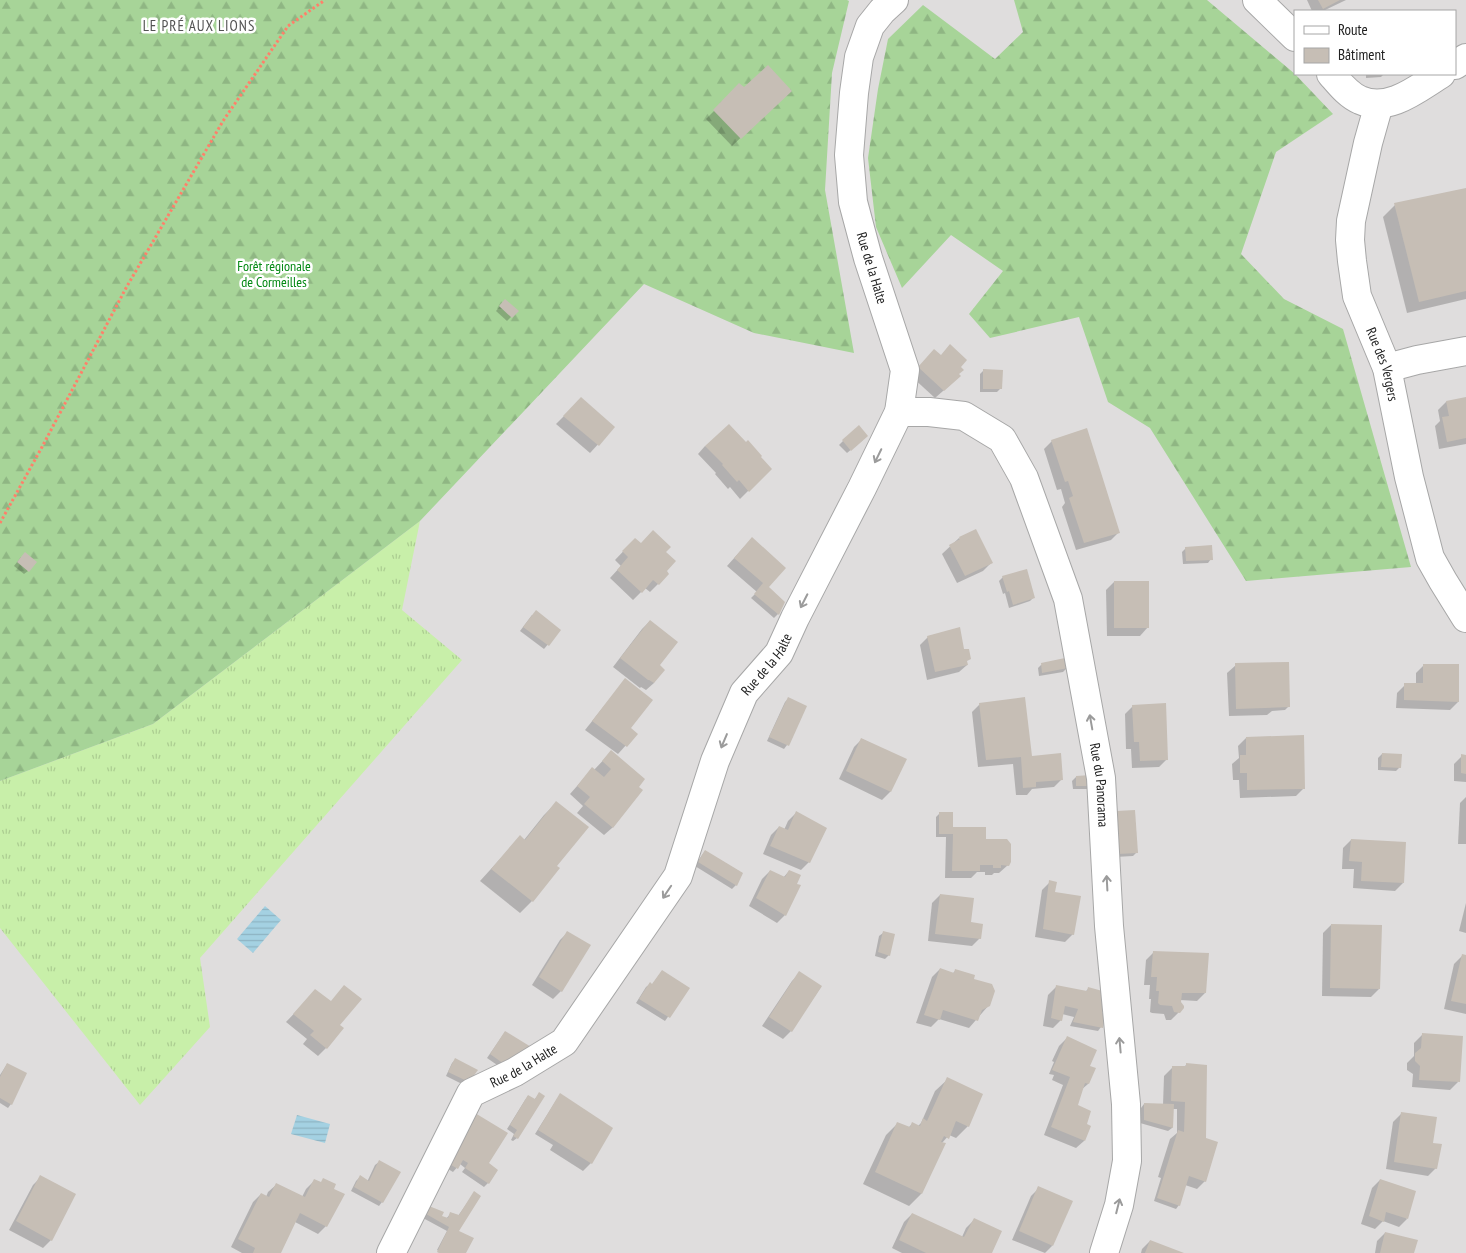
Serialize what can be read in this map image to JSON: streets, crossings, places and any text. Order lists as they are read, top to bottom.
{
  "streets": {
    "street": ["Rue de la Halte", "Rue des Vergers", "Rue du Panorama"]
  },
  "crossings": [
    ["Rue de la Halte", "Rue du Panorama"]
  ],
  "one_way": ["Rue de la Halte", "Rue du Panorama"],
  "districts": ["LE PRÉ AUX LIONS"],
  "parks": ["Forêt régionale de Cormeilles"],
  "legend": ["Route", "Bâtiment"]
}
